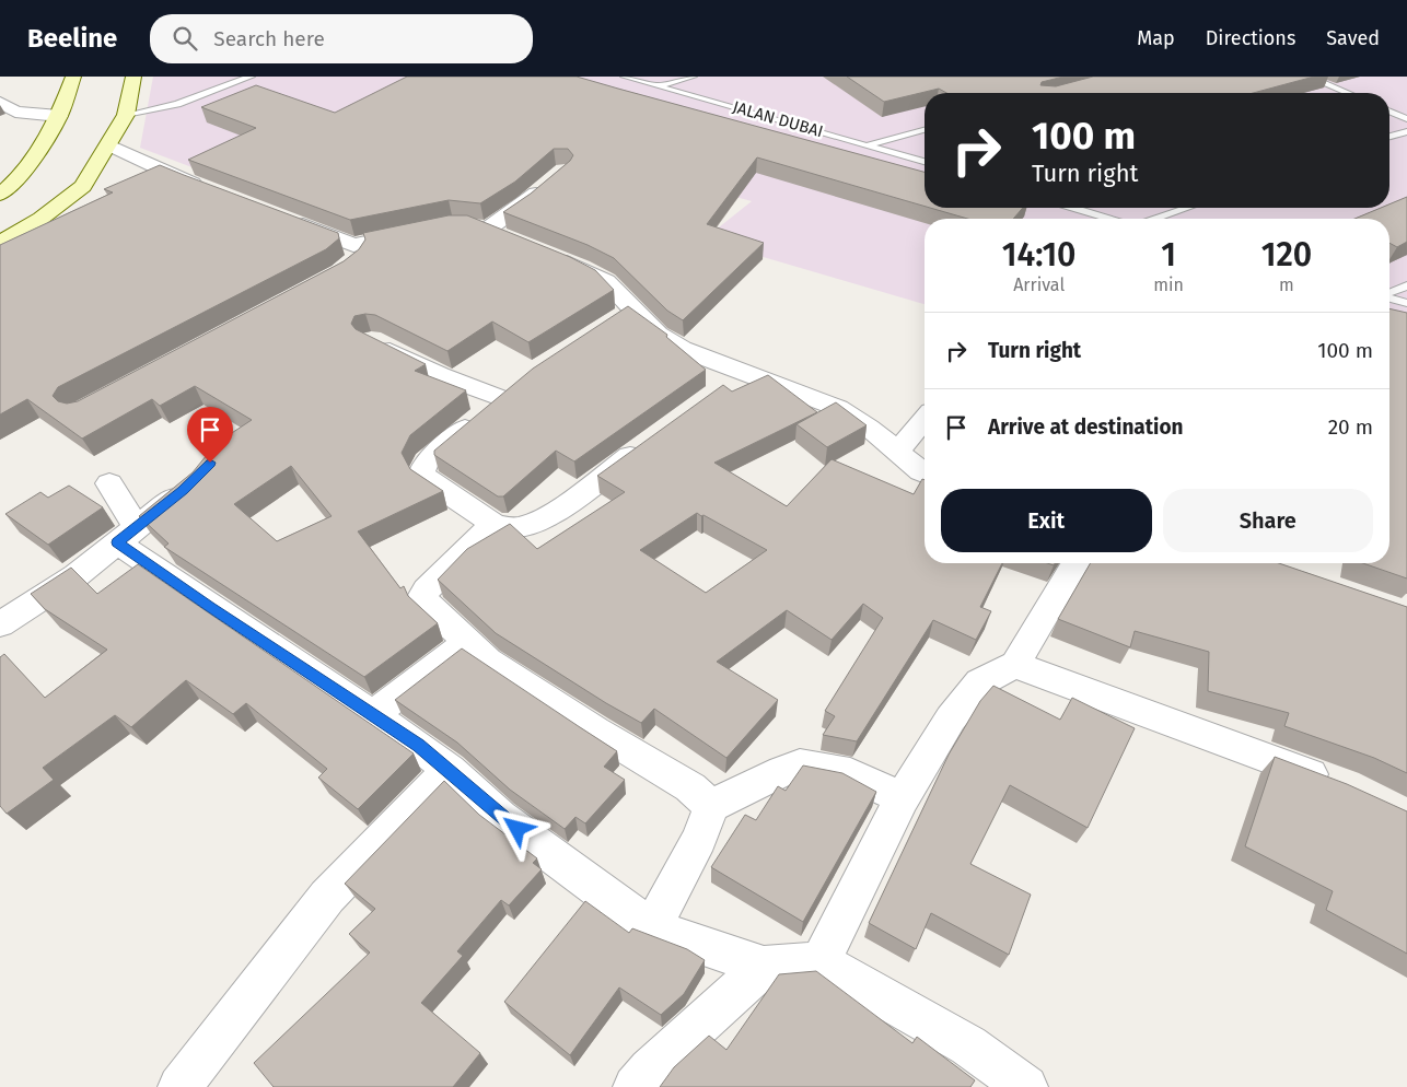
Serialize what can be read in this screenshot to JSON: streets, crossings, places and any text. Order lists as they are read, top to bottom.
{
  "streets": {
    "lane": ["JALAN DUBAI"]
  },
  "page": {
    "header": "Beeline",
    "search": "Search here",
    "nav": ["Map", "Directions", "Saved"],
    "turn": ["100 m", "Turn right"],
    "eta": [
      "14:10",
      "Arrival",
      "1",
      "min",
      "120",
      "m"
    ],
    "list": [
      {
        "name": "Turn right",
        "value": "100 m"
      },
      {
        "name": "Arrive at destination",
        "value": "20 m"
      }
    ],
    "buttons": ["Exit", "Share"]
  }
}
